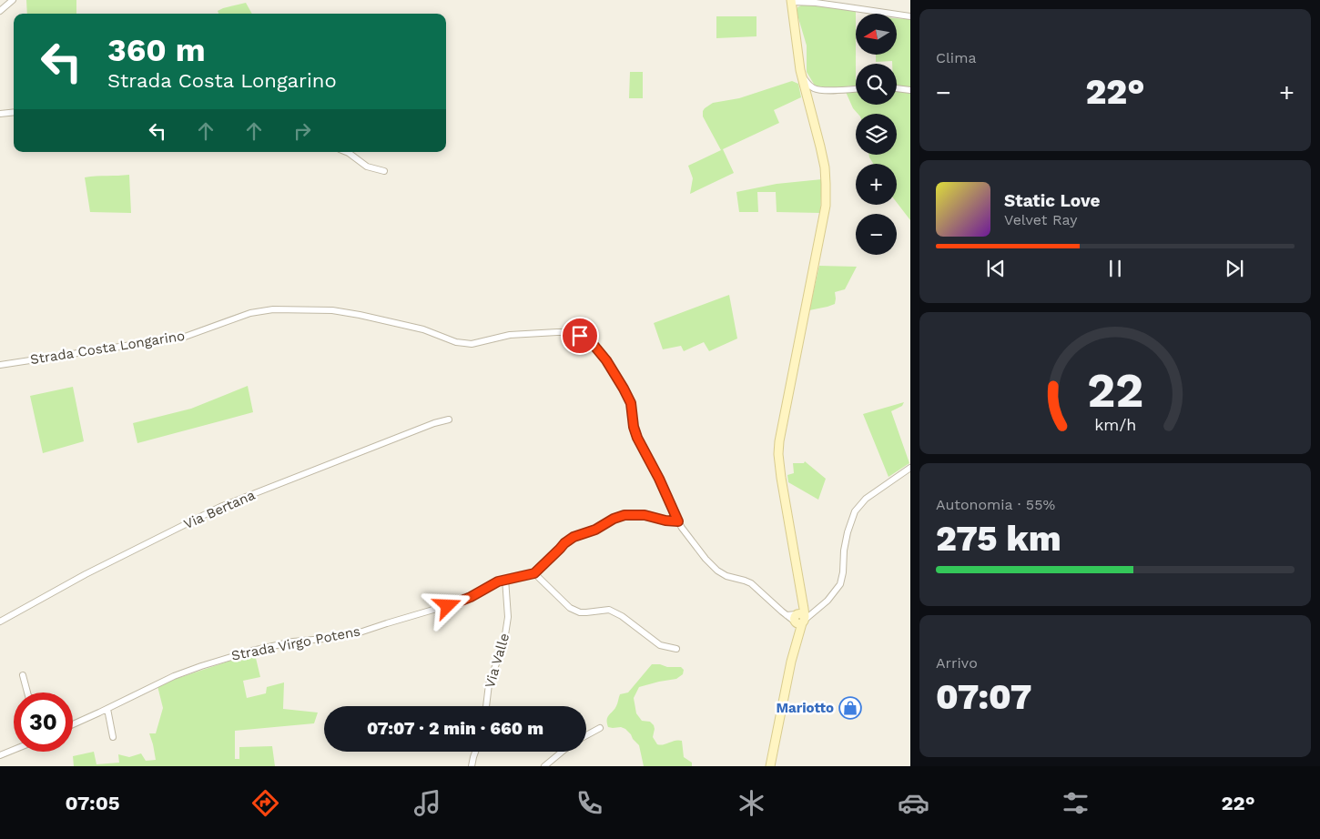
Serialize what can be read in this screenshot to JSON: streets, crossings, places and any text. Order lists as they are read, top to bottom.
{
  "streets": {
    "street": [
      "Strada Costa Longarino",
      "Via Bertana",
      "Strada Virgo Potens",
      "Via Valle"
    ]
  },
  "crossings": [
    ["Strada Virgo Potens", "Via Valle"]
  ],
  "places": {
    "shop": ["Mariotto"]
  },
  "north": "left",
  "page": {
    "tile": [
      "Clima",
      ["Autonomia · 55%", "275 km"],
      ["Arrivo", "07:07"]
    ],
    "map_buttons": ["+", "−"],
    "turn": ["360 m", "Strada Costa Longarino"],
    "heat": ["−", "22°", "+"],
    "song": ["Static Love", "Velvet Ray"],
    "limit": "30",
    "trip": "07:07 · 2 min · 660 m",
    "tabs": ["07:05", "22°"],
    "gauge": ["22", "km/h"]
  }
}
